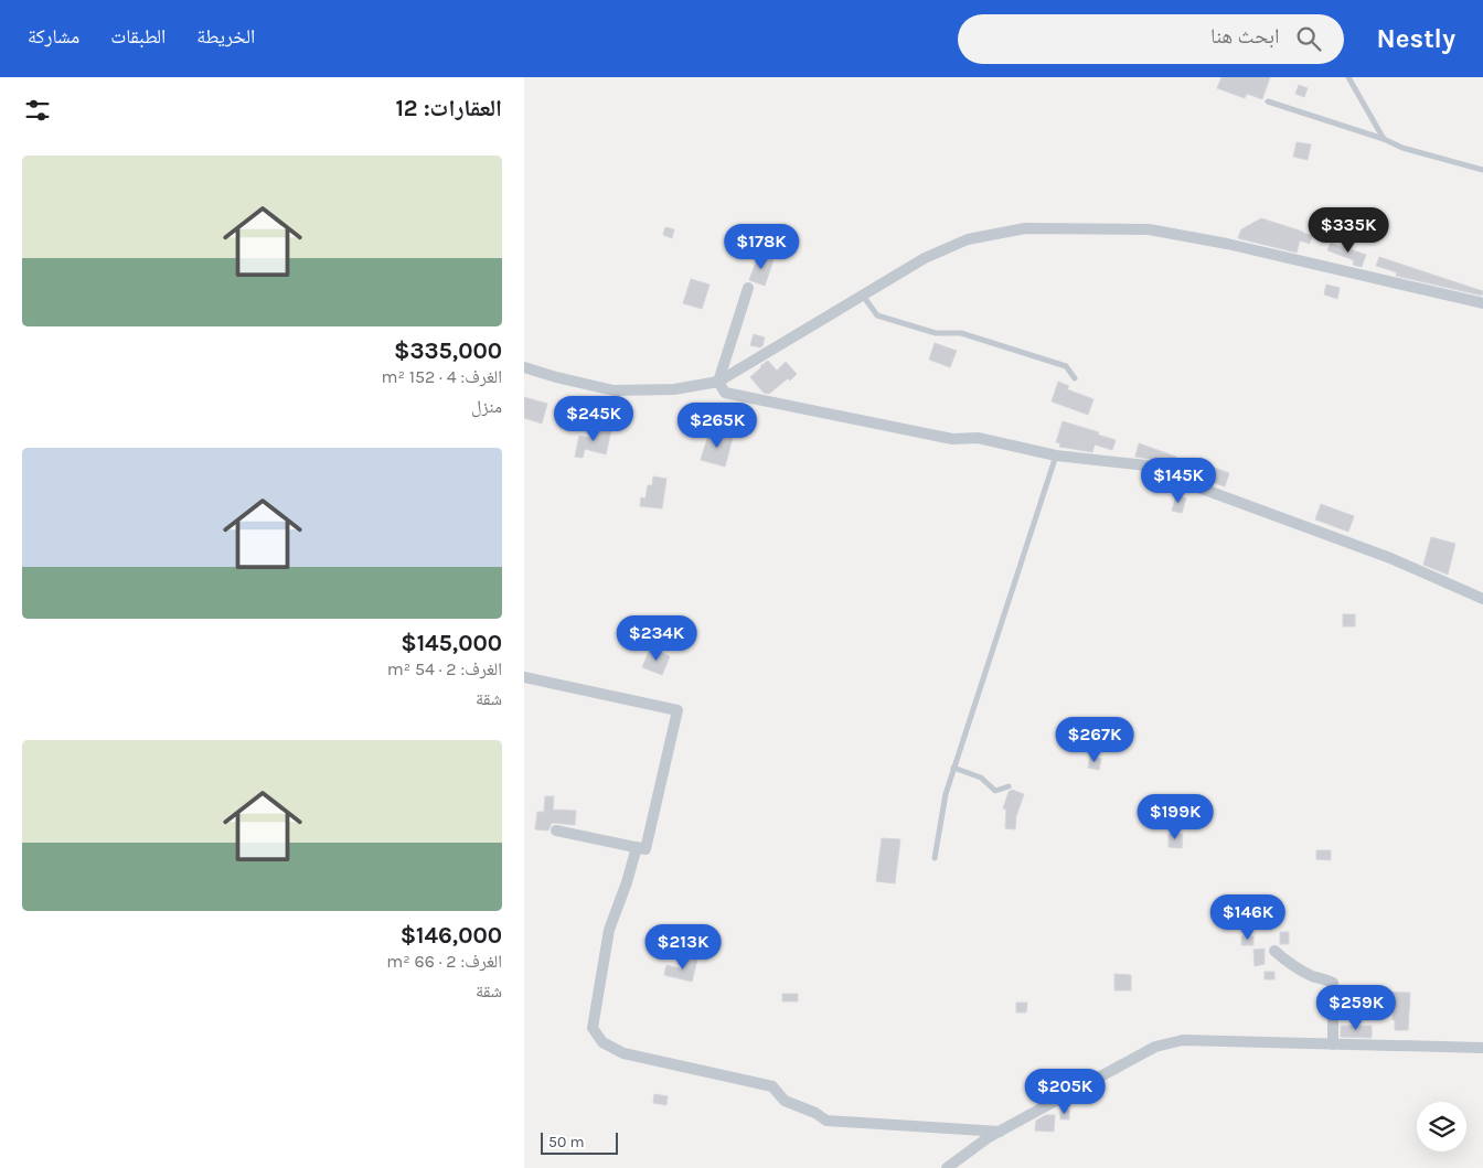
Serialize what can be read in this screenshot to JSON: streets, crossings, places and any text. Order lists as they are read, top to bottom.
{
  "scale_bar": "50 m",
  "page": {
    "header": "Nestly",
    "search": "ابحث هنا",
    "nav": ["الخريطة", "الطبقات", "مشاركة"],
    "heading": "العقارات: 12",
    "list": [
      {
        "name": "$335,000",
        "note": "الغرف: 4 · 152 m² · منزل"
      },
      {
        "name": "$145,000",
        "note": "الغرف: 2 · 54 m² · شقة"
      },
      {
        "name": "$146,000",
        "note": "الغرف: 2 · 66 m² · شقة"
      }
    ],
    "price": [
      "$335K",
      "$178K",
      "$245K",
      "$265K",
      "$145K",
      "$234K",
      "$267K",
      "$199K",
      "$146K",
      "$213K",
      "$259K",
      "$205K"
    ],
    "scale": "50 m"
  }
}
